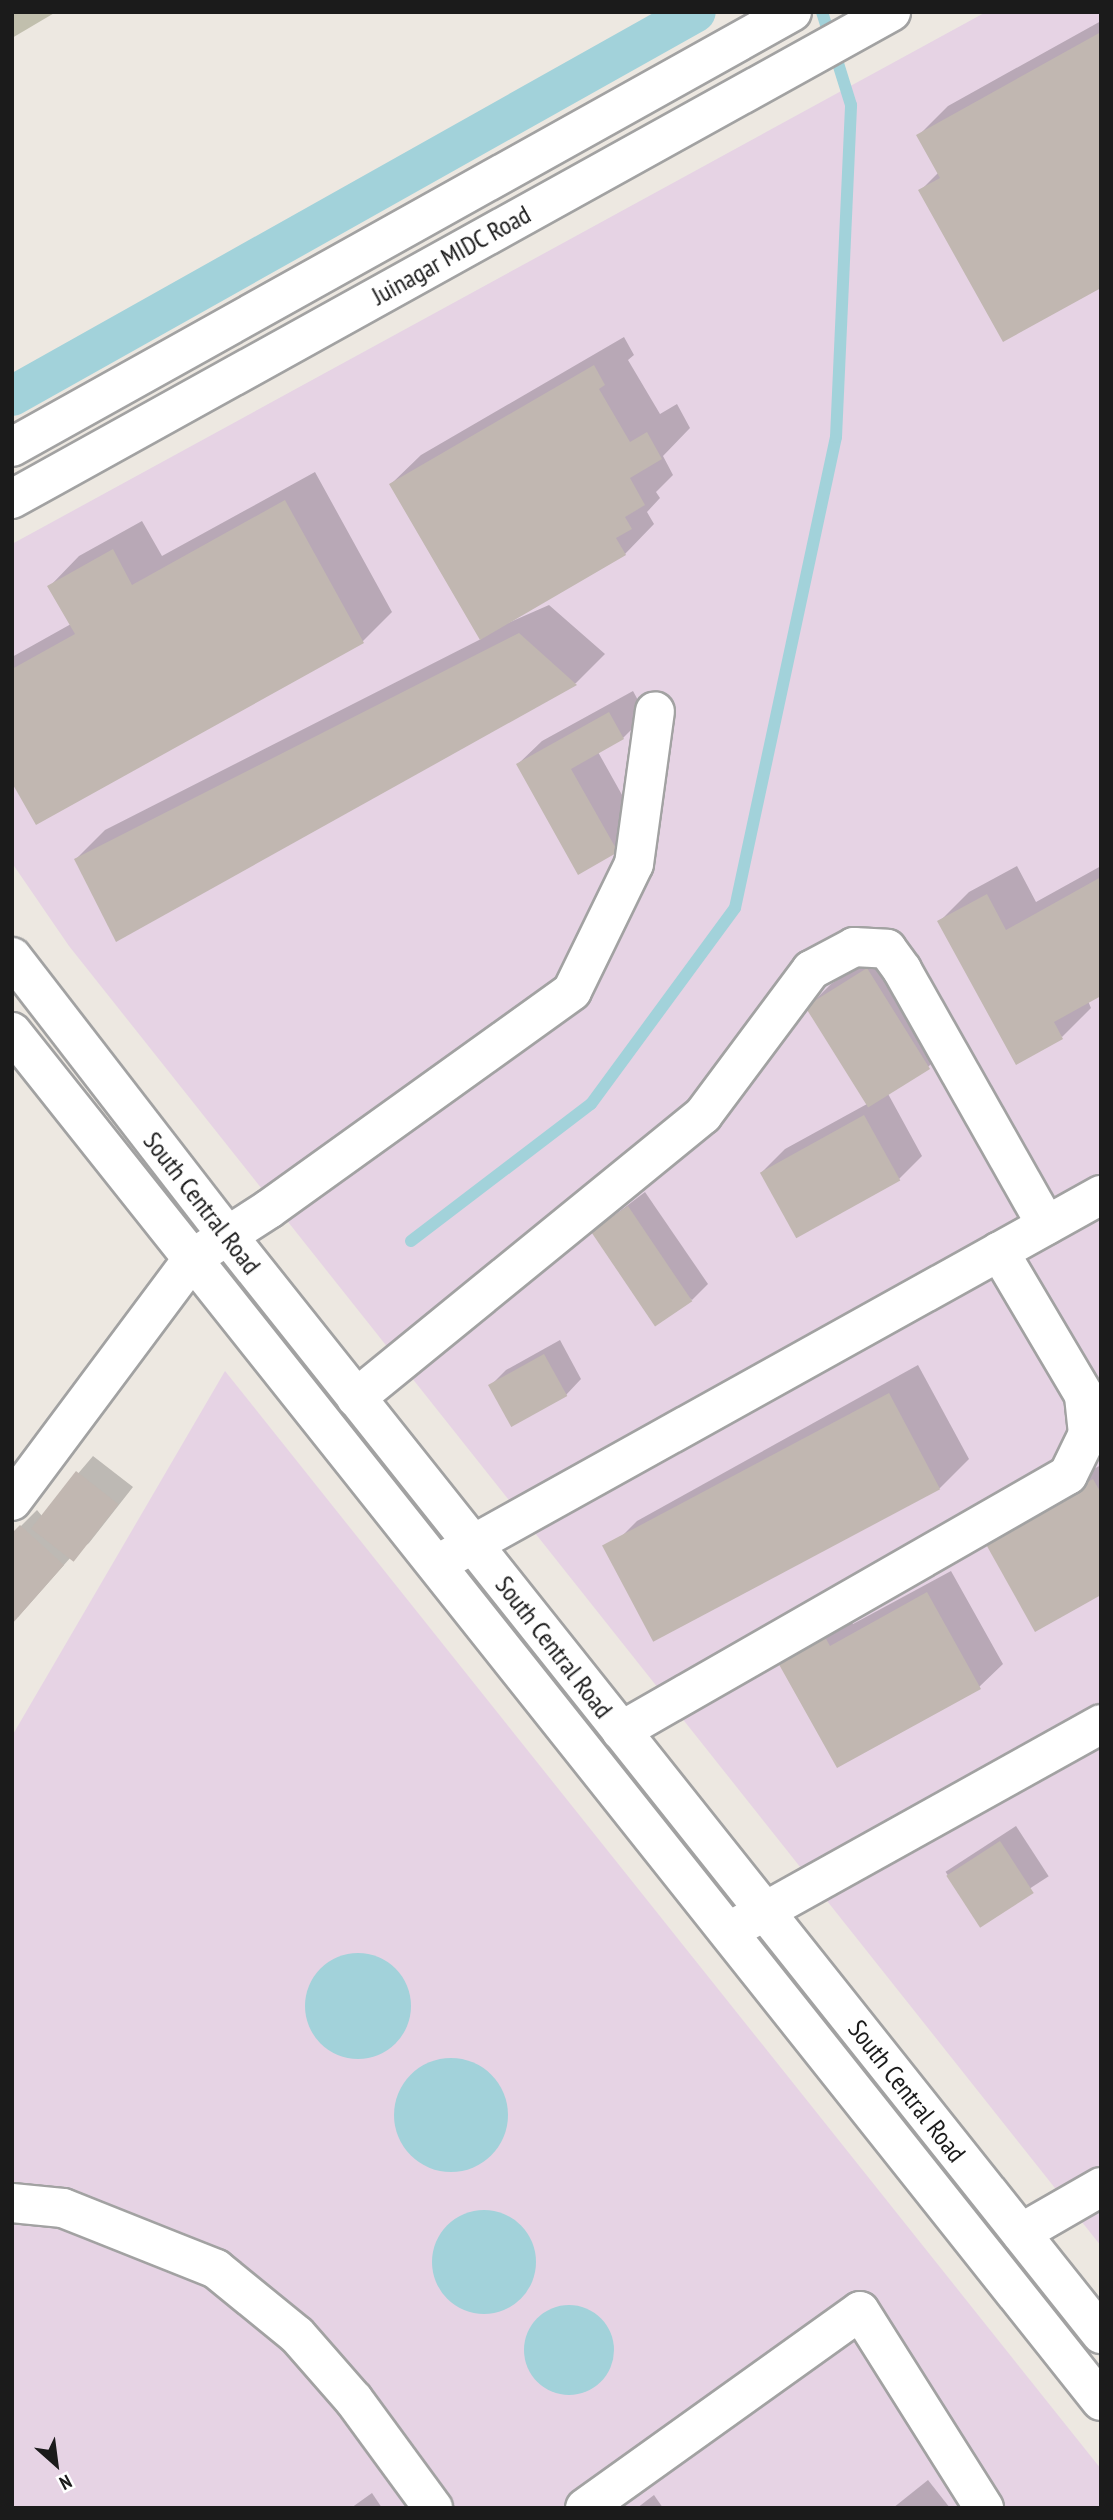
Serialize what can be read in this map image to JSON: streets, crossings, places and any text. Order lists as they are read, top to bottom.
{
  "streets": {
    "street": ["Juinagar MIDC Road", "South Central Road"]
  },
  "north": "bottom right"
}
